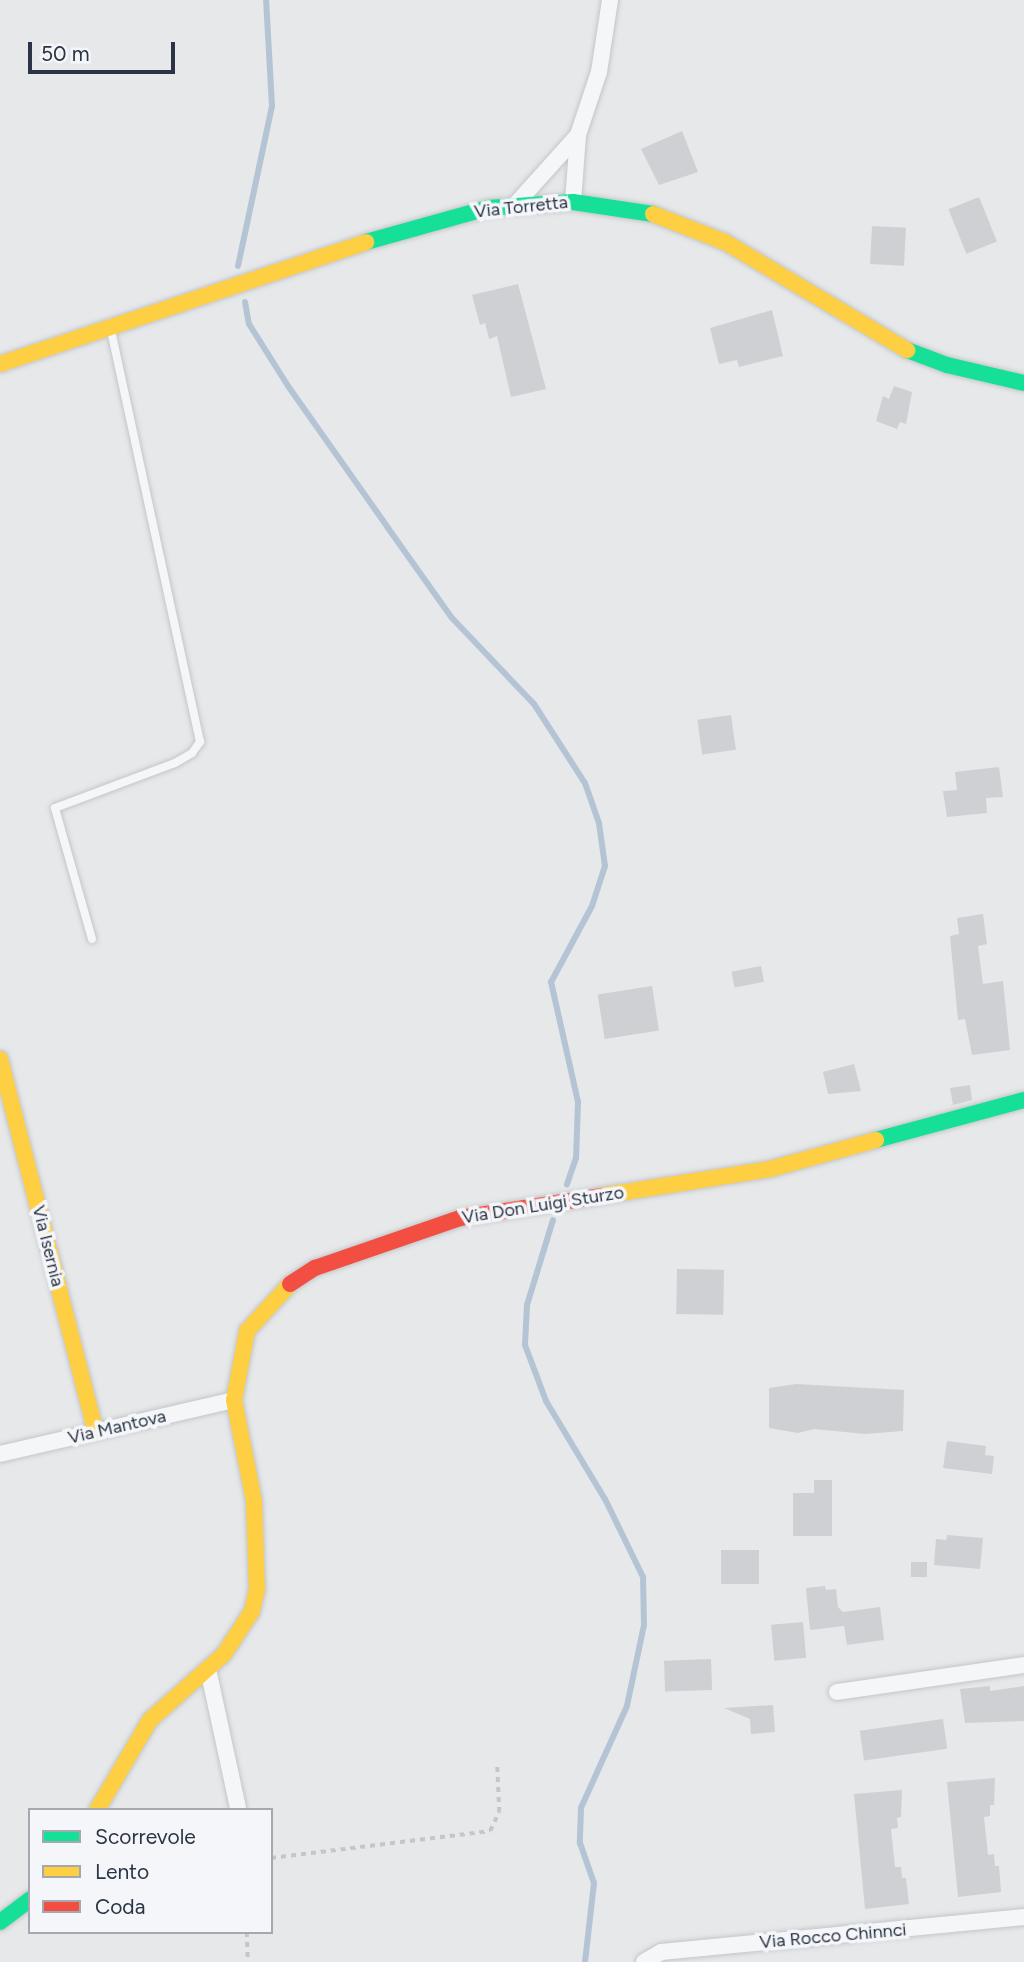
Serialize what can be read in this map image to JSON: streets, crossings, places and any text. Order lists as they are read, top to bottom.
{
  "streets": {
    "street": [
      "Via Torretta",
      "Via Don Luigi Sturzo",
      "Via Isernia",
      "Via Mantova",
      "Via Rocco Chinnci"
    ]
  },
  "crossings": [
    ["Via Don Luigi Sturzo", "Via Mantova"],
    ["Via Isernia", "Via Mantova"]
  ],
  "legend": ["Scorrevole", "Lento", "Coda"],
  "scale_bar": "50 m"
}
